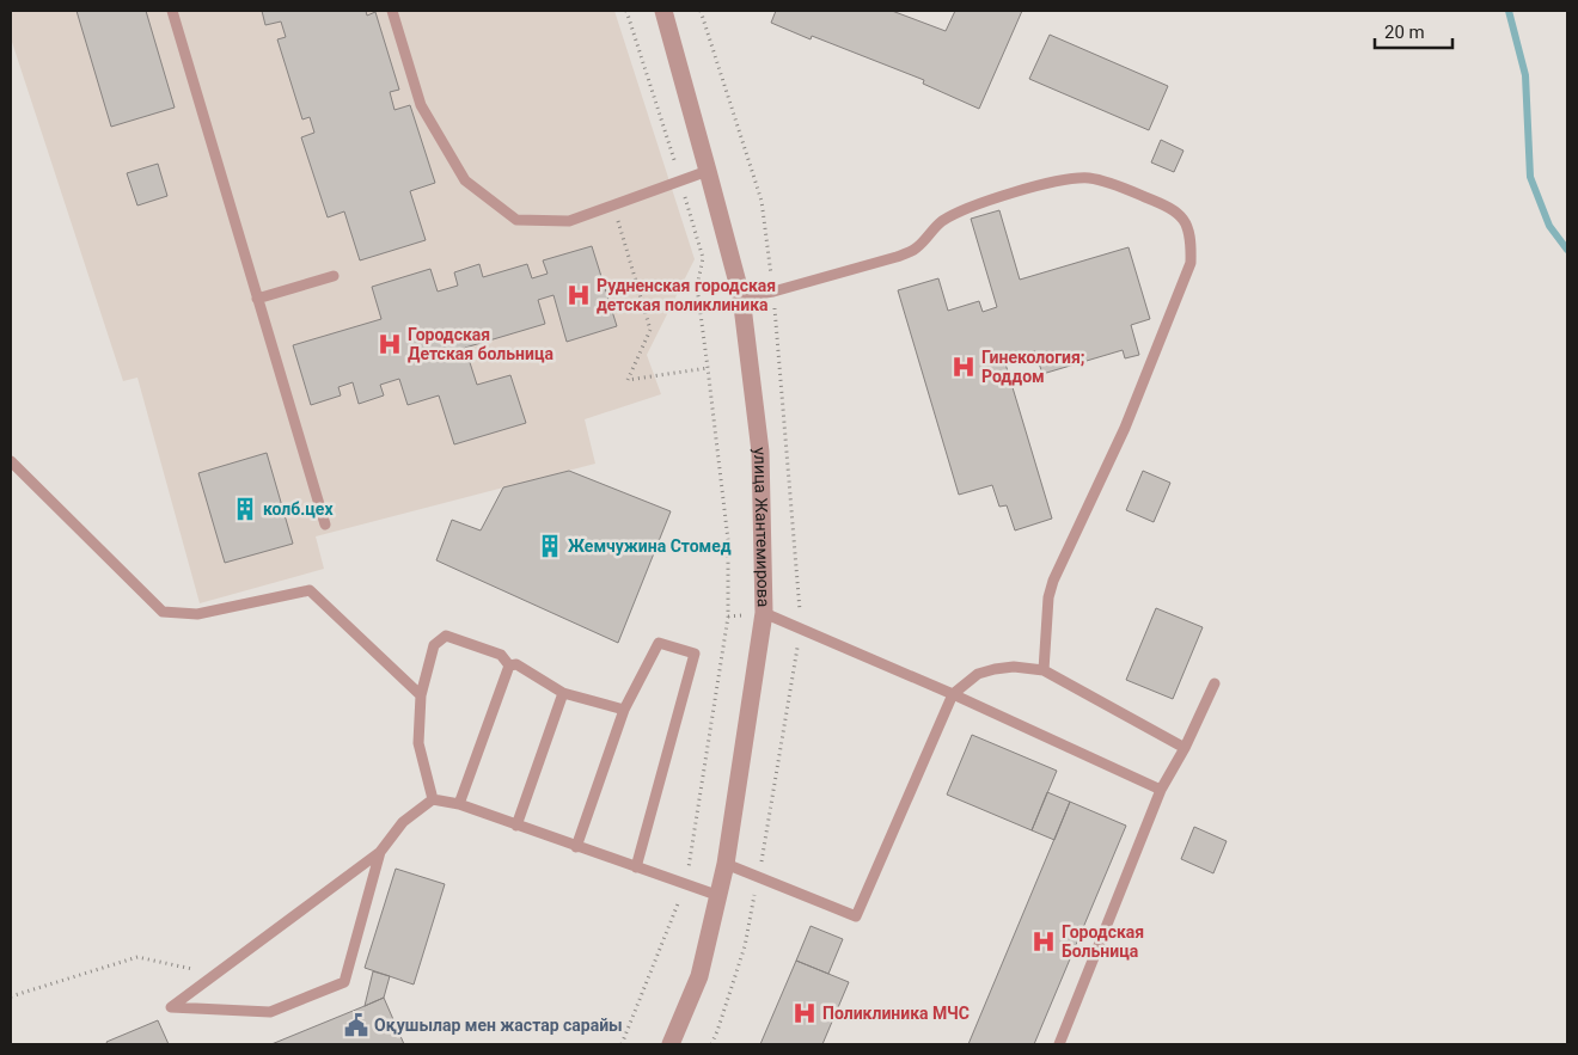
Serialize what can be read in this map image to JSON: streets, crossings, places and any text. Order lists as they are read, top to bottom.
{
  "streets": {
    "street": ["улица Жантемирова"]
  },
  "places": {
    "hospital": [
      "Рудненская городская детская поликлиника",
      "Городская Детская больница",
      "Гинекология; Роддом",
      "Городская Больница",
      "Поликлиника МЧС"
    ],
    "building": ["колб.цех", "Жемчужина Стомед"],
    "public building": ["Оқушылар мен жастар сарайы"]
  },
  "scale_bar": "20 m"
}
